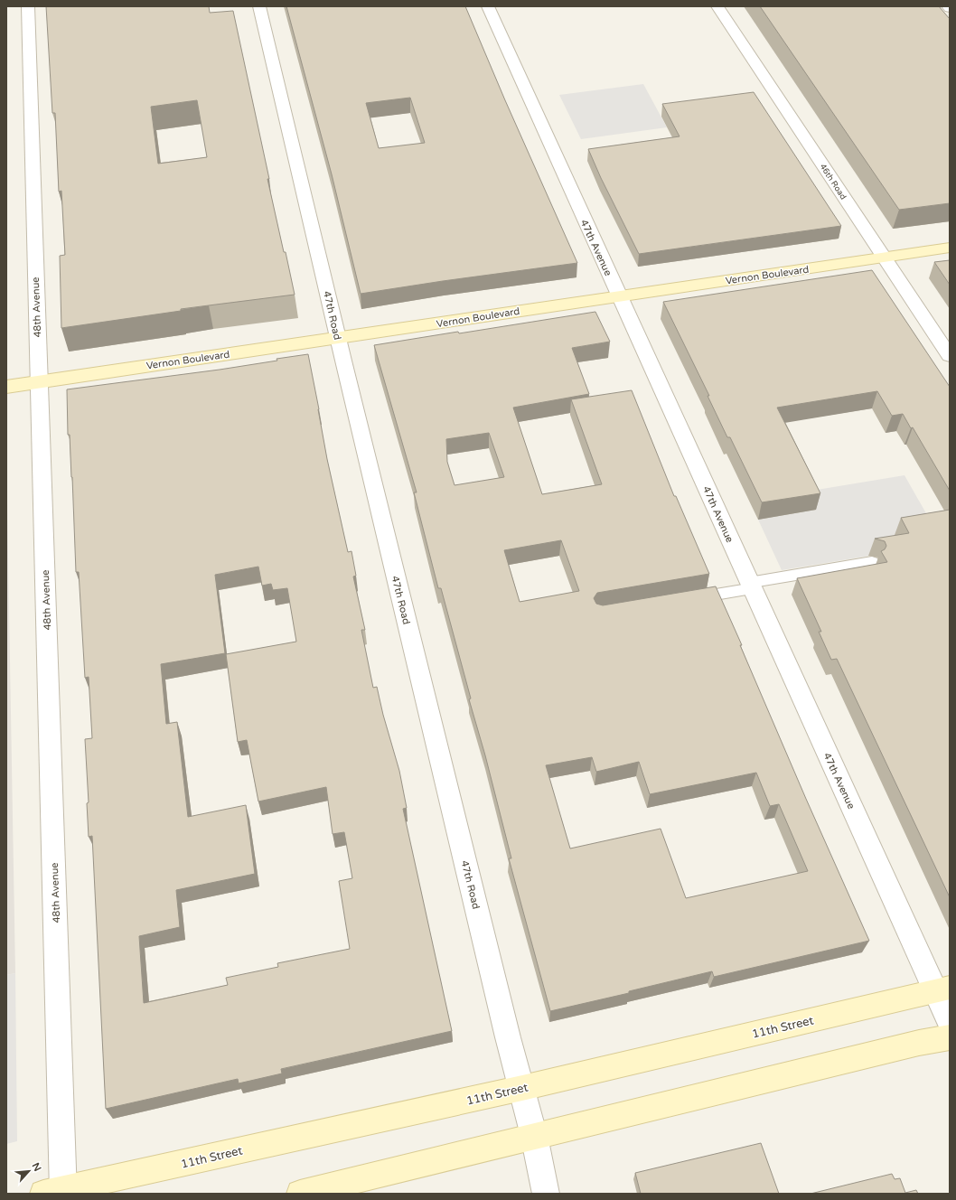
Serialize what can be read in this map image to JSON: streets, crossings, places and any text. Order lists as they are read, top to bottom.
{
  "streets": {
    "main road": ["Vernon Boulevard", "11th Street"],
    "street": [
      "46th Road",
      "47th Avenue",
      "48th Avenue",
      "47th Road"
    ]
  },
  "crossings": [
    ["46th Road", "Vernon Boulevard"],
    ["47th Avenue", "Vernon Boulevard"],
    ["47th Avenue", "11th Street"],
    ["Vernon Boulevard", "48th Avenue"],
    ["Vernon Boulevard", "47th Road"],
    ["48th Avenue", "11th Street"],
    ["47th Road", "11th Street"]
  ],
  "north": "top right"
}
